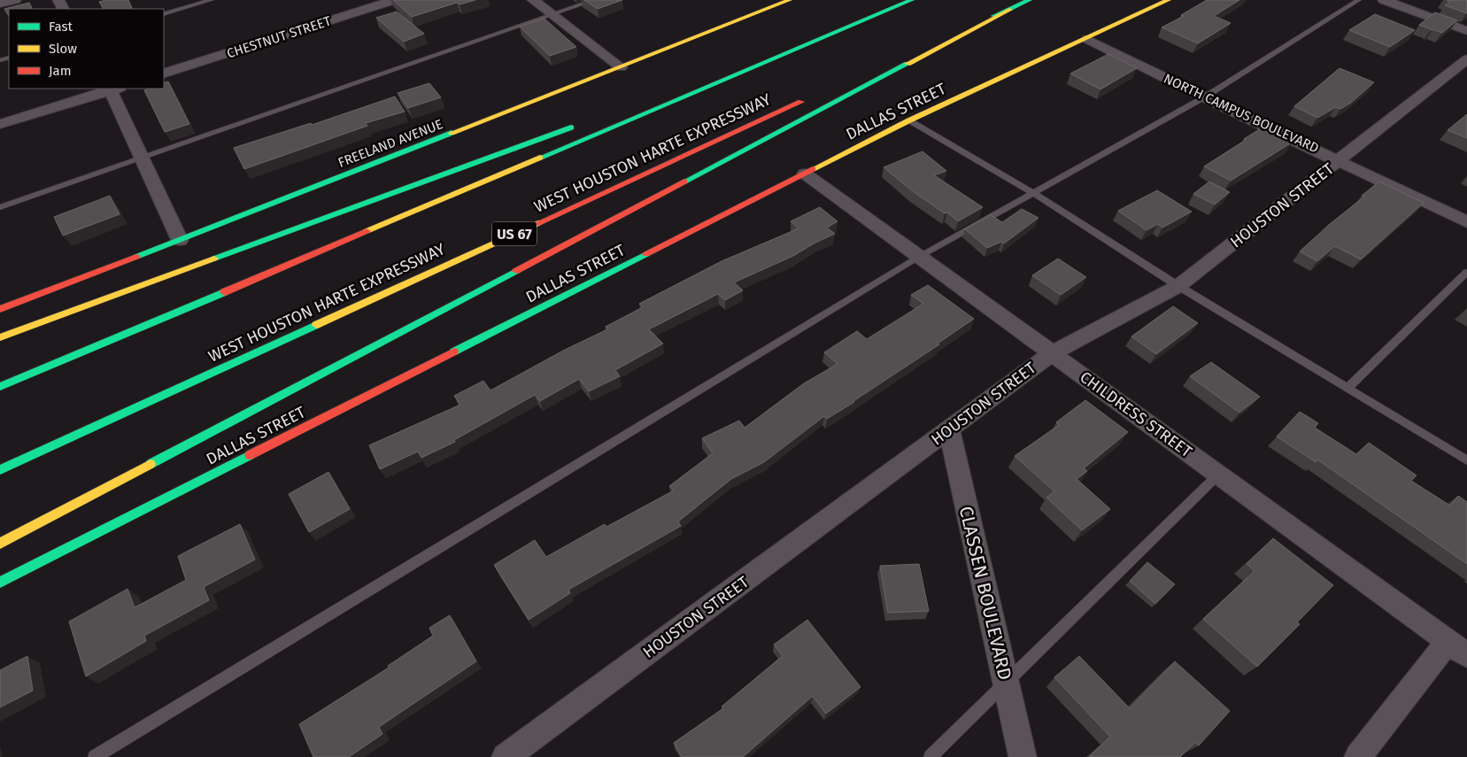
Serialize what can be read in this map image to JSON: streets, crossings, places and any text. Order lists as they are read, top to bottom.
{
  "streets": {
    "main road": [
      "DALLAS STREET",
      "FREELAND AVENUE",
      "WEST HOUSTON HARTE EXPRESSWAY",
      "US 67"
    ],
    "street": [
      "CHESTNUT STREET",
      "NORTH CAMPUS BOULEVARD",
      "HOUSTON STREET",
      "CHILDRESS STREET",
      "CLASSEN BOULEVARD"
    ]
  },
  "crossings": [
    ["DALLAS STREET", "NORTH CAMPUS BOULEVARD"],
    ["DALLAS STREET", "CHILDRESS STREET"],
    ["NORTH CAMPUS BOULEVARD", "HOUSTON STREET"],
    ["HOUSTON STREET", "CHILDRESS STREET"],
    ["HOUSTON STREET", "CLASSEN BOULEVARD"]
  ],
  "legend": ["Fast", "Slow", "Jam"]
}
